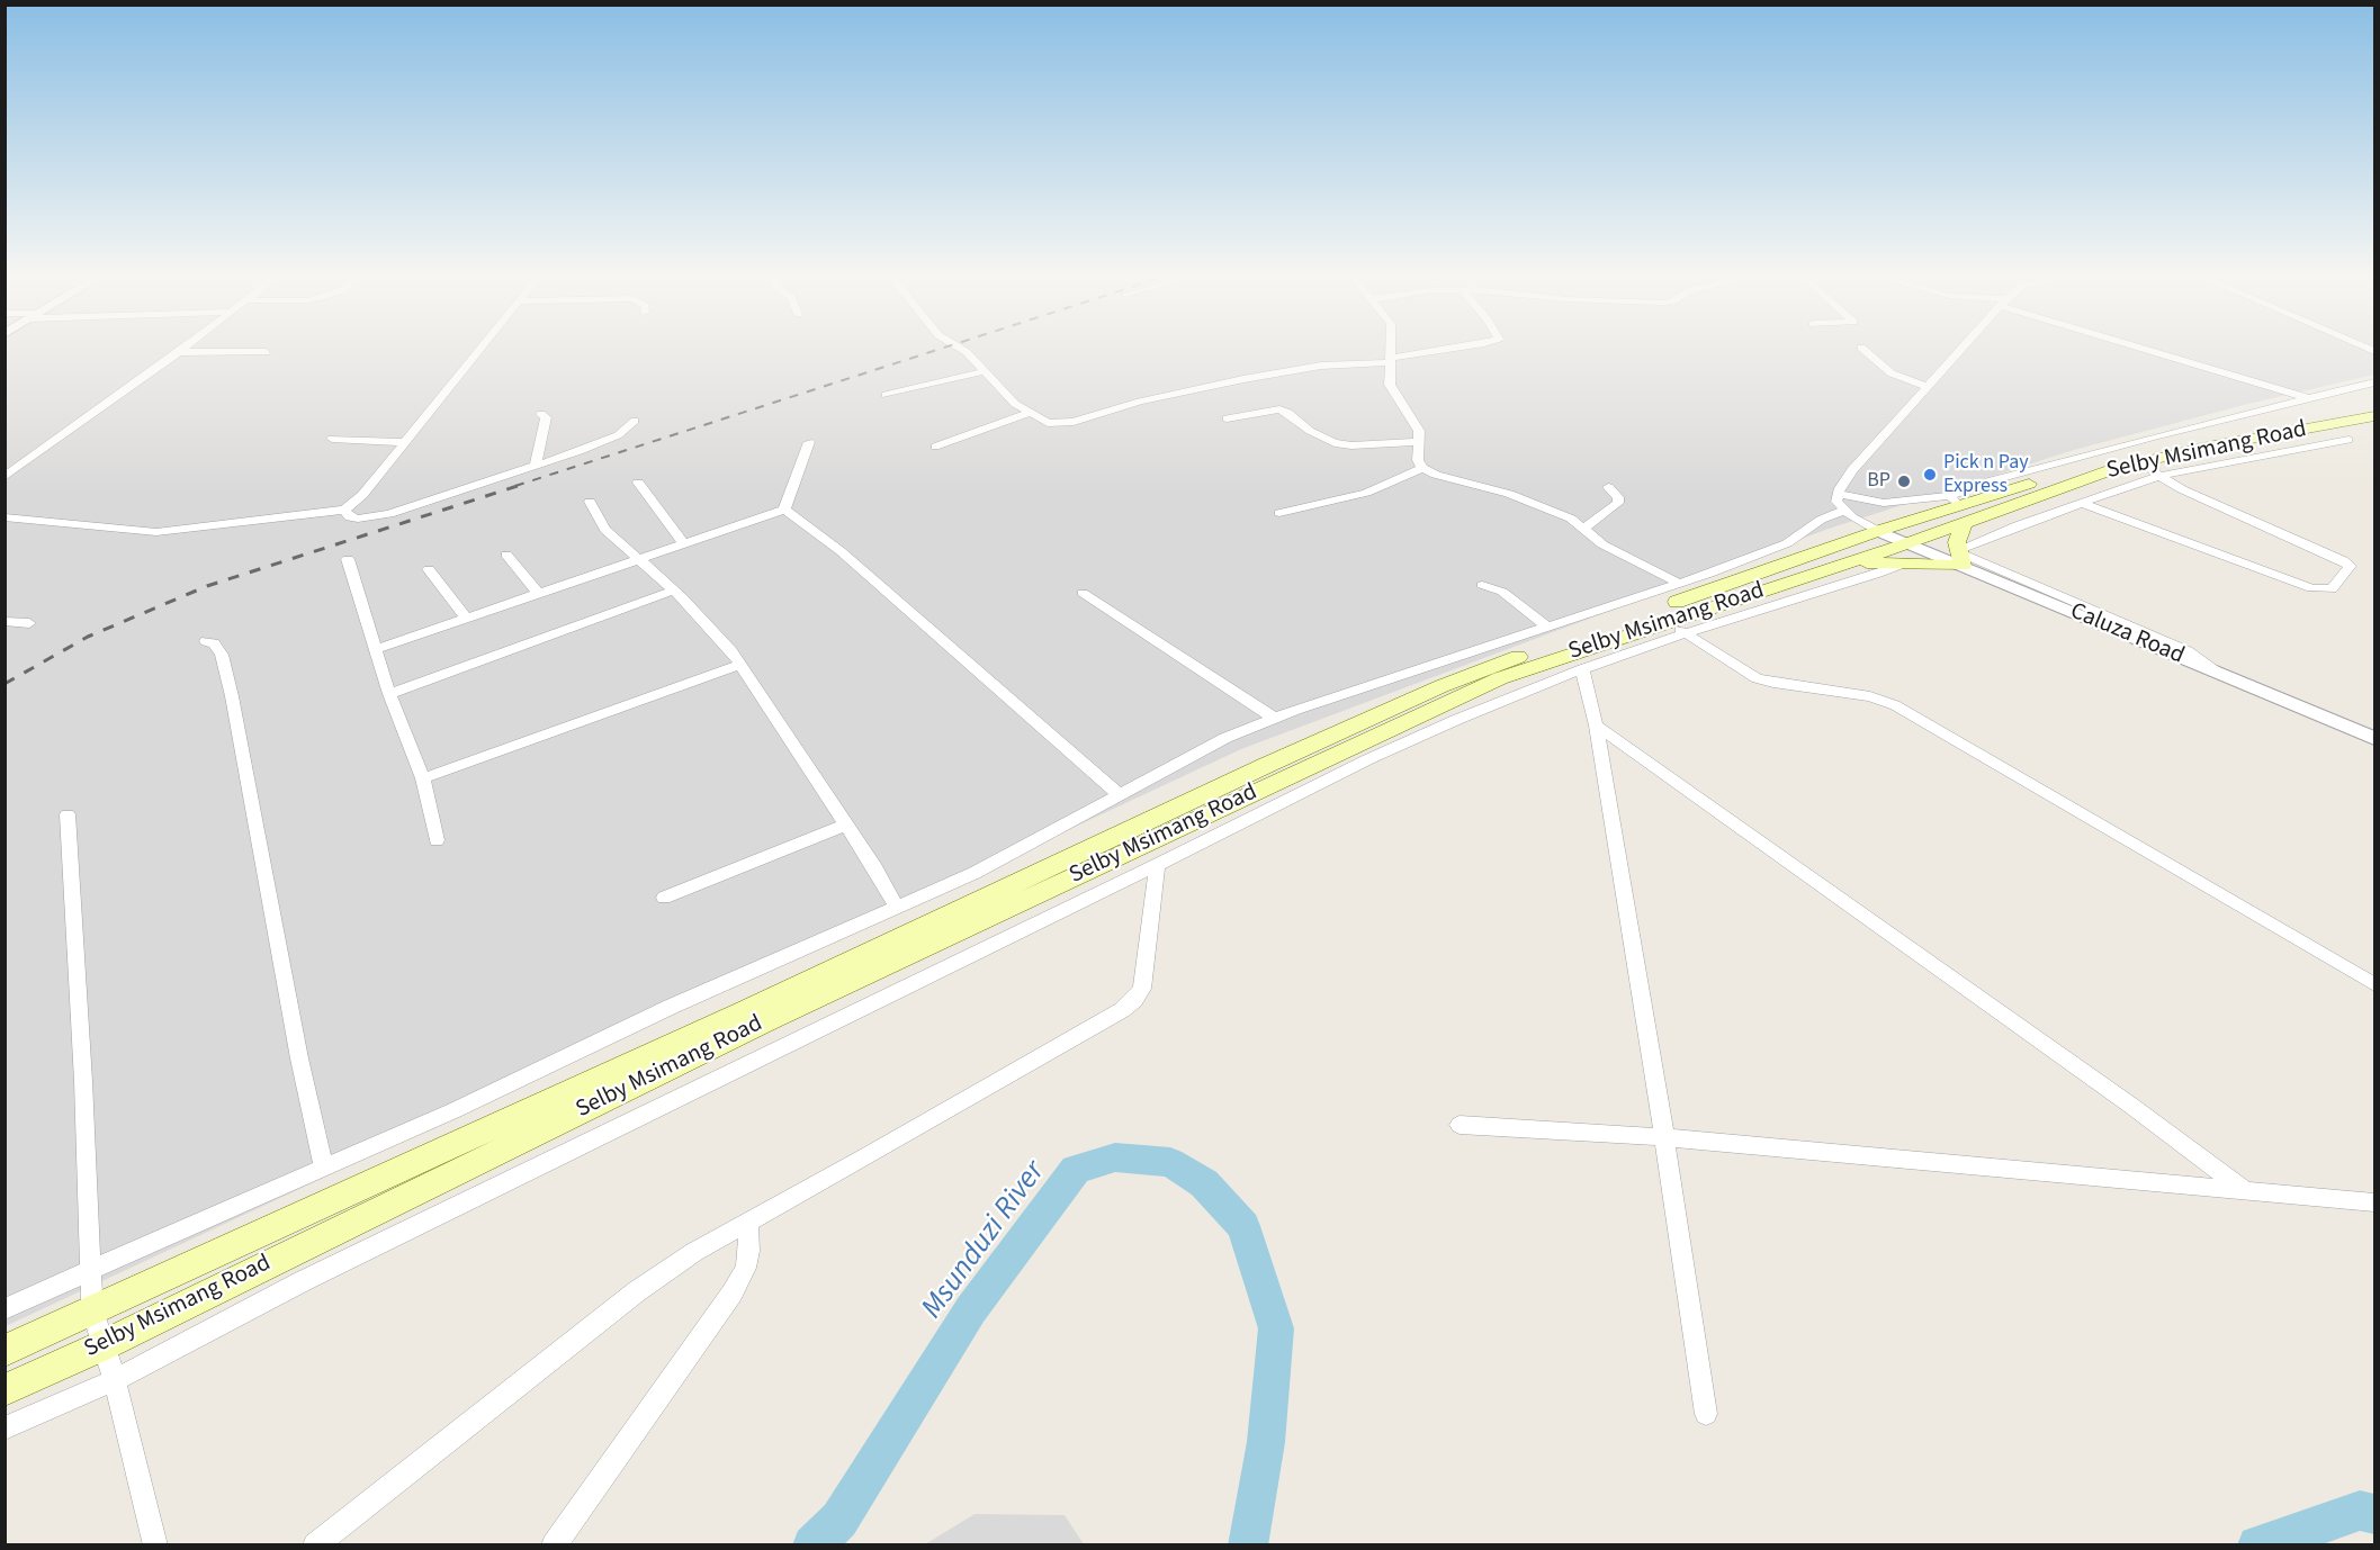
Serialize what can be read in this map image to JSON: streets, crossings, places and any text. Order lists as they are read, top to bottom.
{
  "streets": {
    "main road": ["Selby Msimang Road"],
    "street": ["Caluza Road"]
  },
  "water": ["Msunduzi River"],
  "places": ["Pick n Pay Express", "BP"]
}
